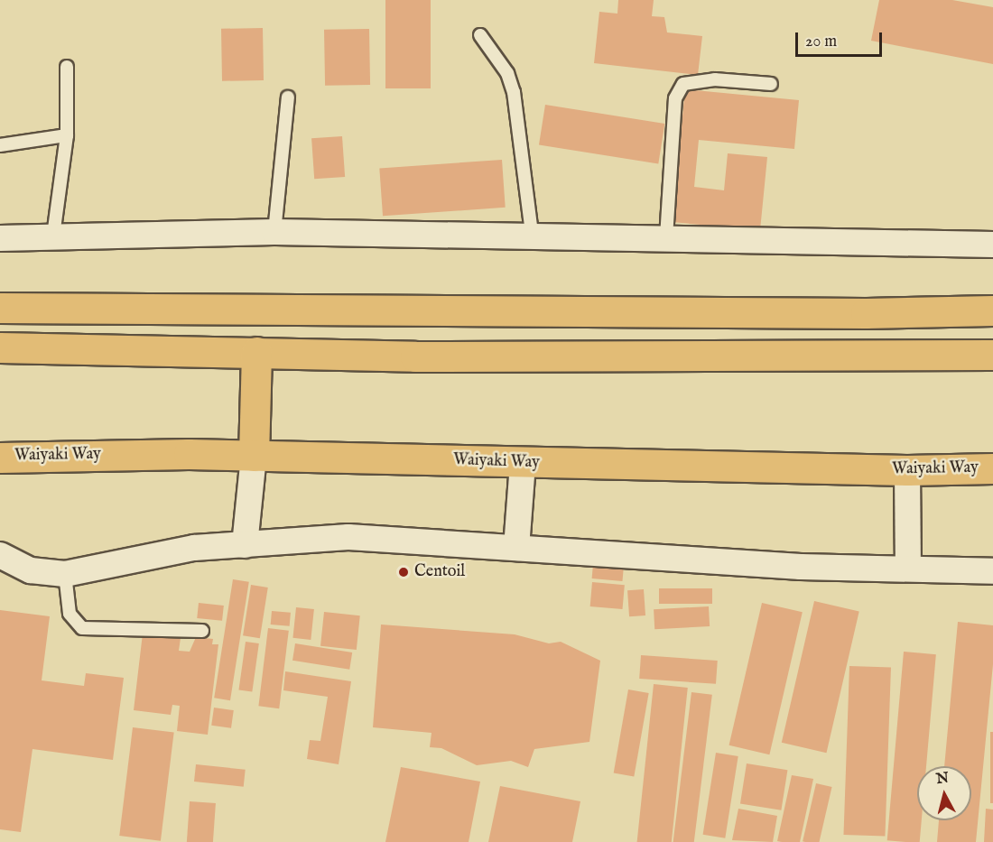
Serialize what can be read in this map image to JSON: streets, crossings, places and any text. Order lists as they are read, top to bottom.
{
  "streets": {
    "highway": ["Waiyaki Way"]
  },
  "places": ["Centoil"],
  "scale_bar": "20 m",
  "north": "top"
}
